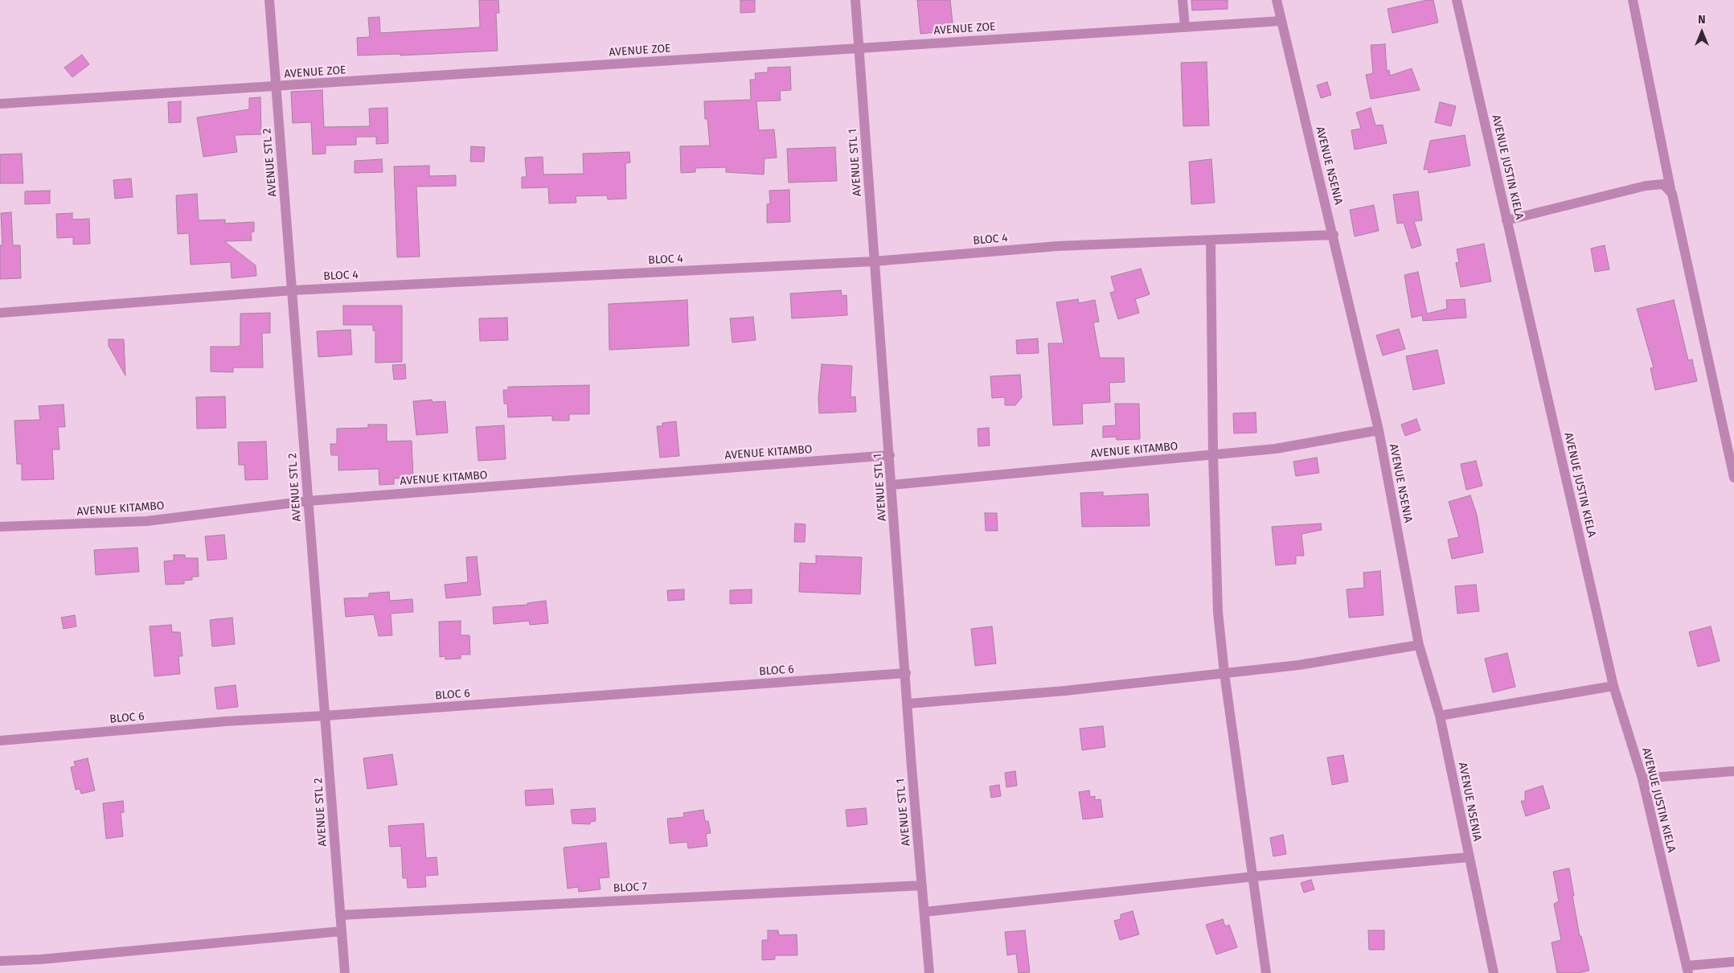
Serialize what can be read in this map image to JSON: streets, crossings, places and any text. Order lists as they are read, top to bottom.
{
  "streets": {
    "street": [
      "AVENUE ZOE",
      "AVENUE STL 2",
      "AVENUE STL 1",
      "AVENUE NSENIA",
      "AVENUE JUSTIN KIELA",
      "BLOC 4",
      "AVENUE KITAMBO",
      "BLOC 6",
      "BLOC 7"
    ]
  },
  "crossings": [
    ["AVENUE ZOE", "AVENUE STL 2"],
    ["AVENUE ZOE", "AVENUE STL 1"],
    ["AVENUE ZOE", "AVENUE NSENIA"],
    ["AVENUE STL 2", "BLOC 4"],
    ["AVENUE STL 2", "AVENUE KITAMBO"],
    ["AVENUE STL 2", "BLOC 6"],
    ["AVENUE STL 2", "BLOC 7"],
    ["AVENUE STL 1", "BLOC 4"],
    ["AVENUE STL 1", "AVENUE KITAMBO"],
    ["AVENUE STL 1", "BLOC 6"],
    ["AVENUE STL 1", "BLOC 7"],
    ["AVENUE NSENIA", "BLOC 4"],
    ["AVENUE NSENIA", "AVENUE KITAMBO"]
  ],
  "north": "top"
}
